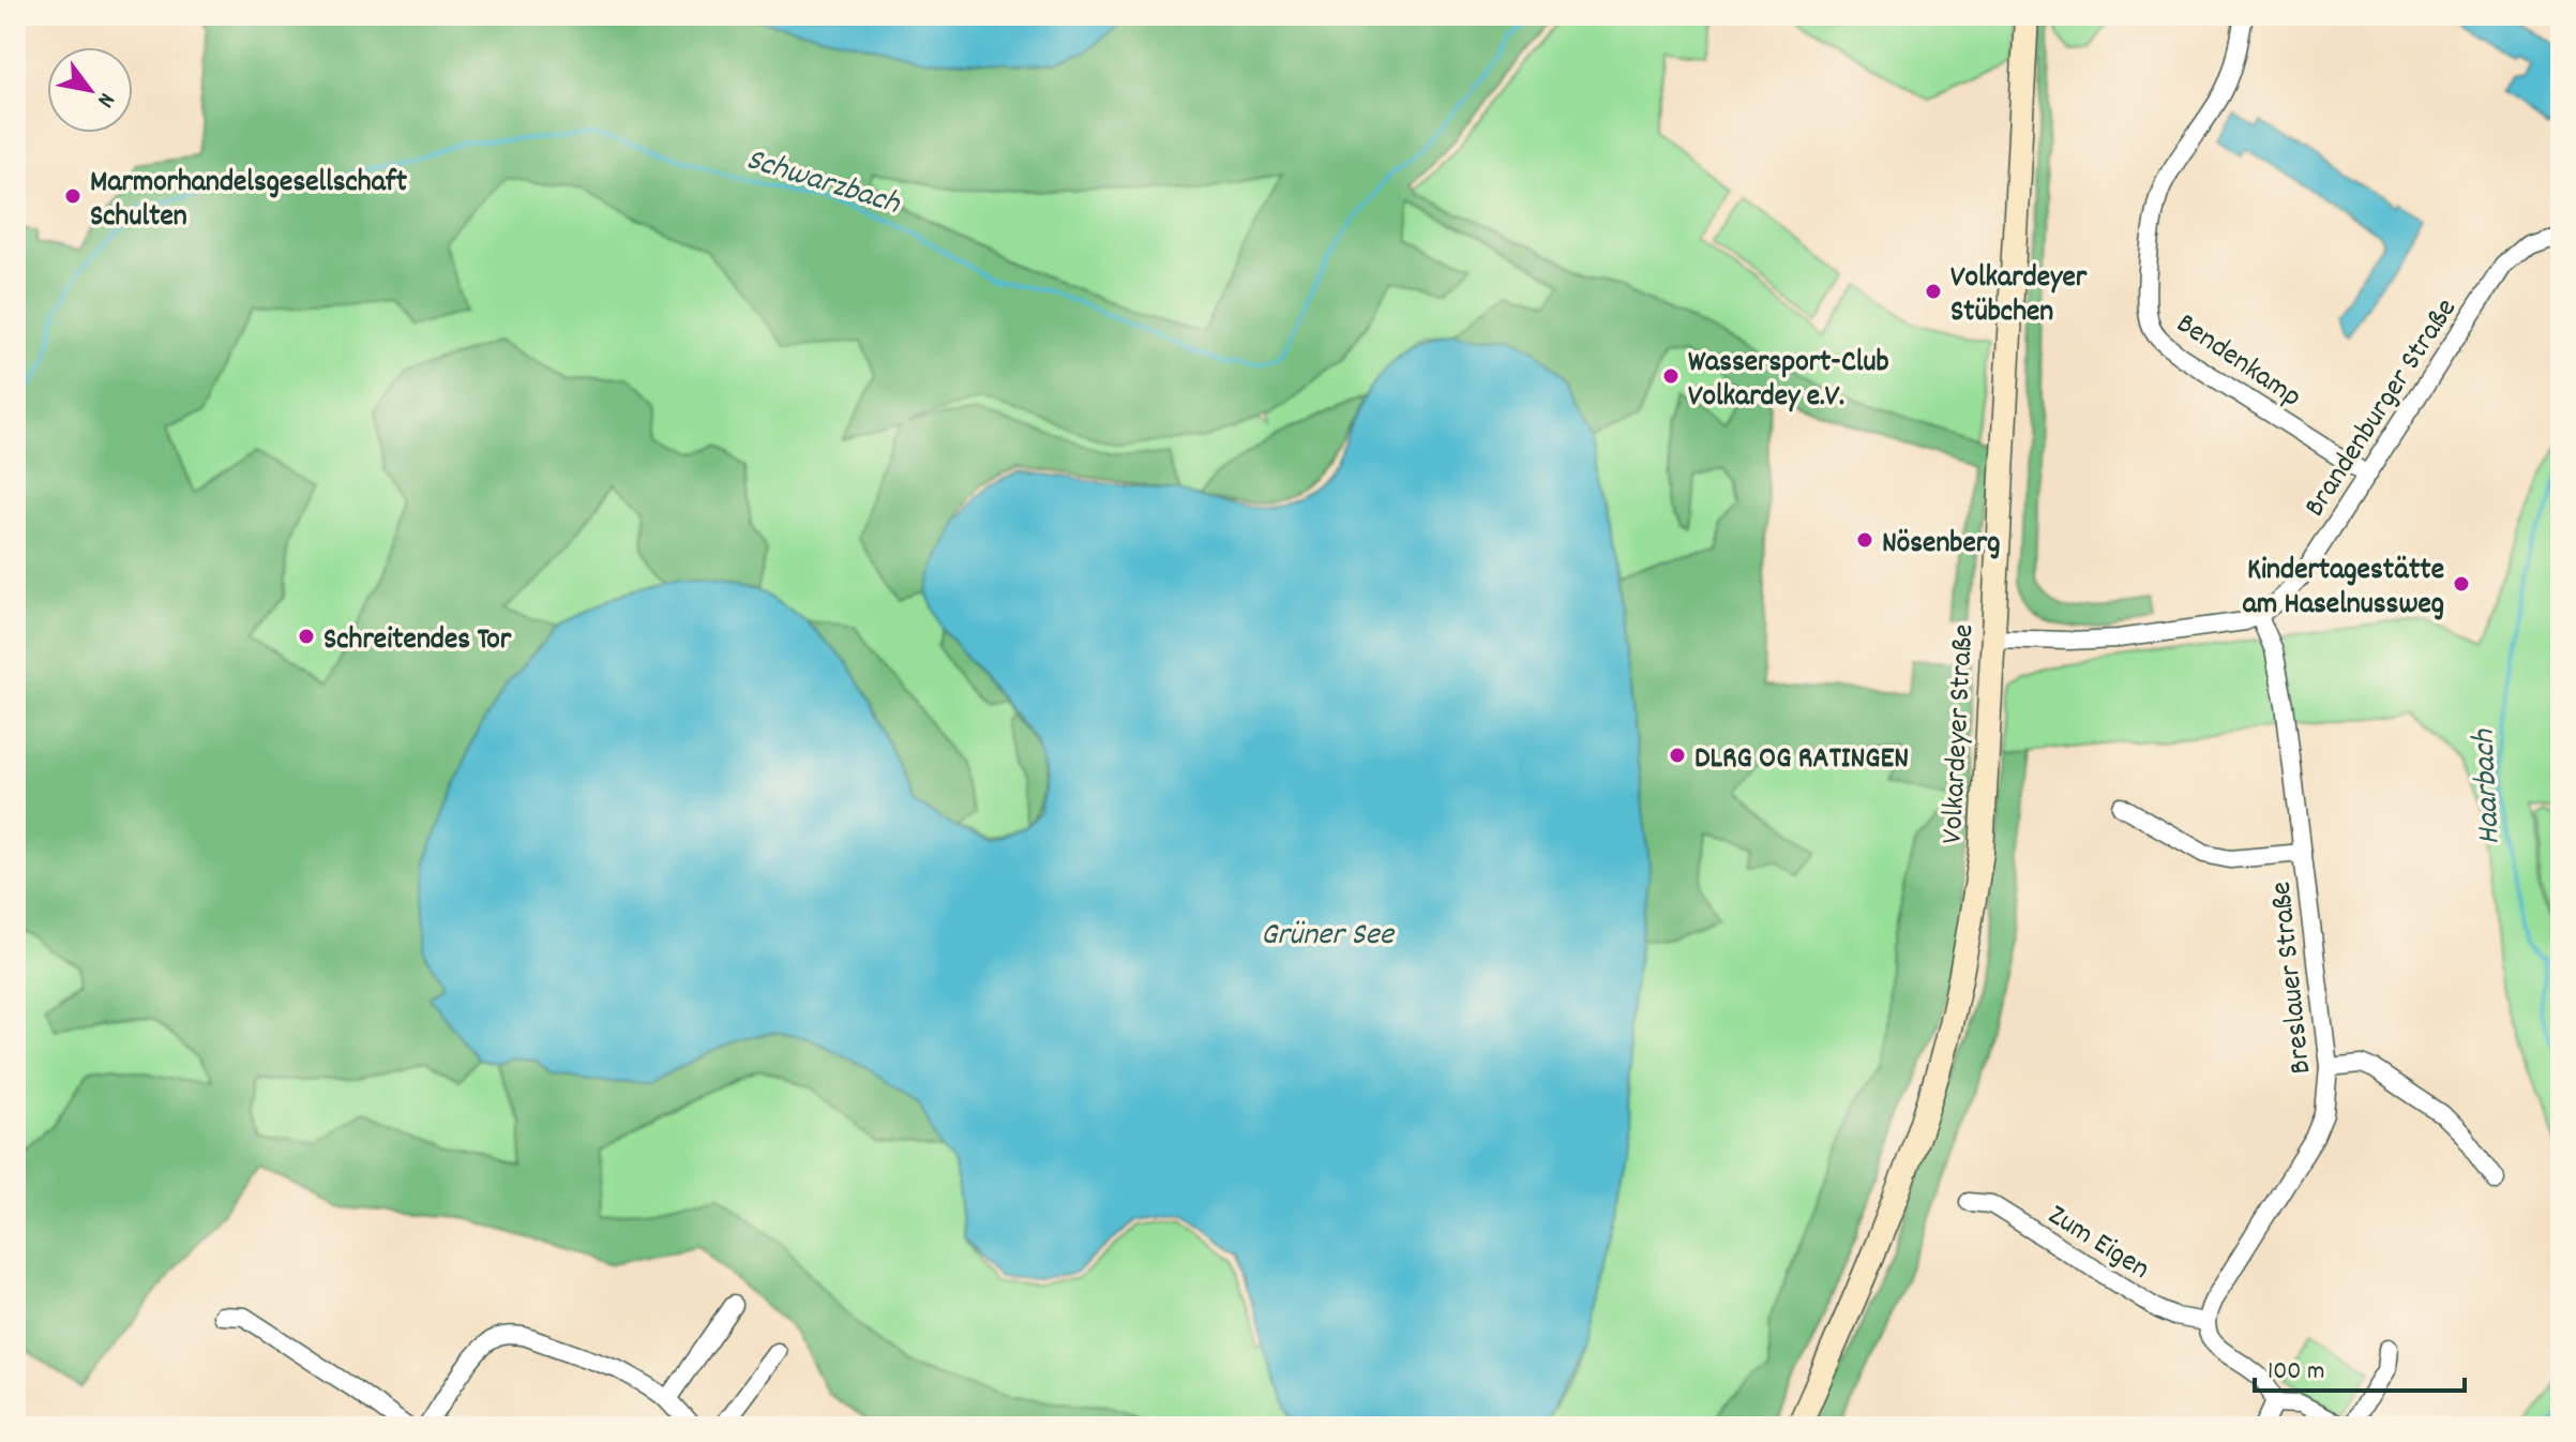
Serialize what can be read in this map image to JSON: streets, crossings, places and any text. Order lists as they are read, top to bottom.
{
  "streets": {
    "main road": ["Volkardeyer Straße"],
    "street": [
      "Bendenkamp",
      "Brandenburger Straße",
      "Breslauer Straße",
      "Zum Eigen"
    ]
  },
  "crossings": [
    ["Bendenkamp", "Brandenburger Straße"],
    ["Brandenburger Straße", "Volkardeyer Straße"],
    ["Brandenburger Straße", "Breslauer Straße"],
    ["Breslauer Straße", "Zum Eigen"]
  ],
  "water": ["Schwarzbach", "Haarbach", "Grüner See"],
  "places": [
    "Marmorhandelsgesellschaft Schulten",
    "Volkardeyer Stübchen",
    "Wassersport-Club Volkardey e.V.",
    "Nösenberg",
    "Kindertagestätte am Haselnussweg",
    "Schreitendes Tor",
    "DLRG OG RATINGEN"
  ],
  "scale_bar": "100 m",
  "north": "bottom right"
}
